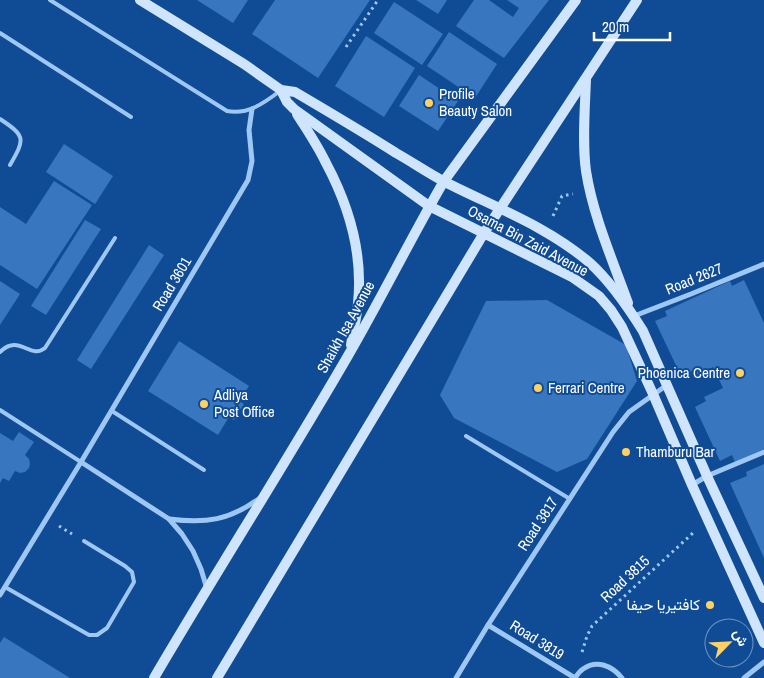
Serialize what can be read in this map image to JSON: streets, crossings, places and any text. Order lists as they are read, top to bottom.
{
  "streets": {
    "main road": ["Osama Bin Zaid Avenue", "Shaikh Isa Avenue"],
    "street": [
      "Road 2627",
      "Road 3601",
      "Road 3817",
      "Road 3819"
    ],
    "path": ["Road 3815"]
  },
  "crossings": [
    ["Osama Bin Zaid Avenue", "Road 2627"],
    ["Osama Bin Zaid Avenue", "Shaikh Isa Avenue"],
    ["Osama Bin Zaid Avenue", "Road 3817"],
    ["Osama Bin Zaid Avenue", "Road 3815"],
    ["Road 3817", "Road 3819"],
    ["Road 3815", "Road 3819"]
  ],
  "places": [
    "Profile Beauty Salon",
    "Phoenica Centre",
    "Ferrari Centre",
    "Adliya Post Office",
    "Thamburu Bar",
    "كافتيريا حيفا"
  ],
  "scale_bar": "20 m",
  "north": "top right"
}
